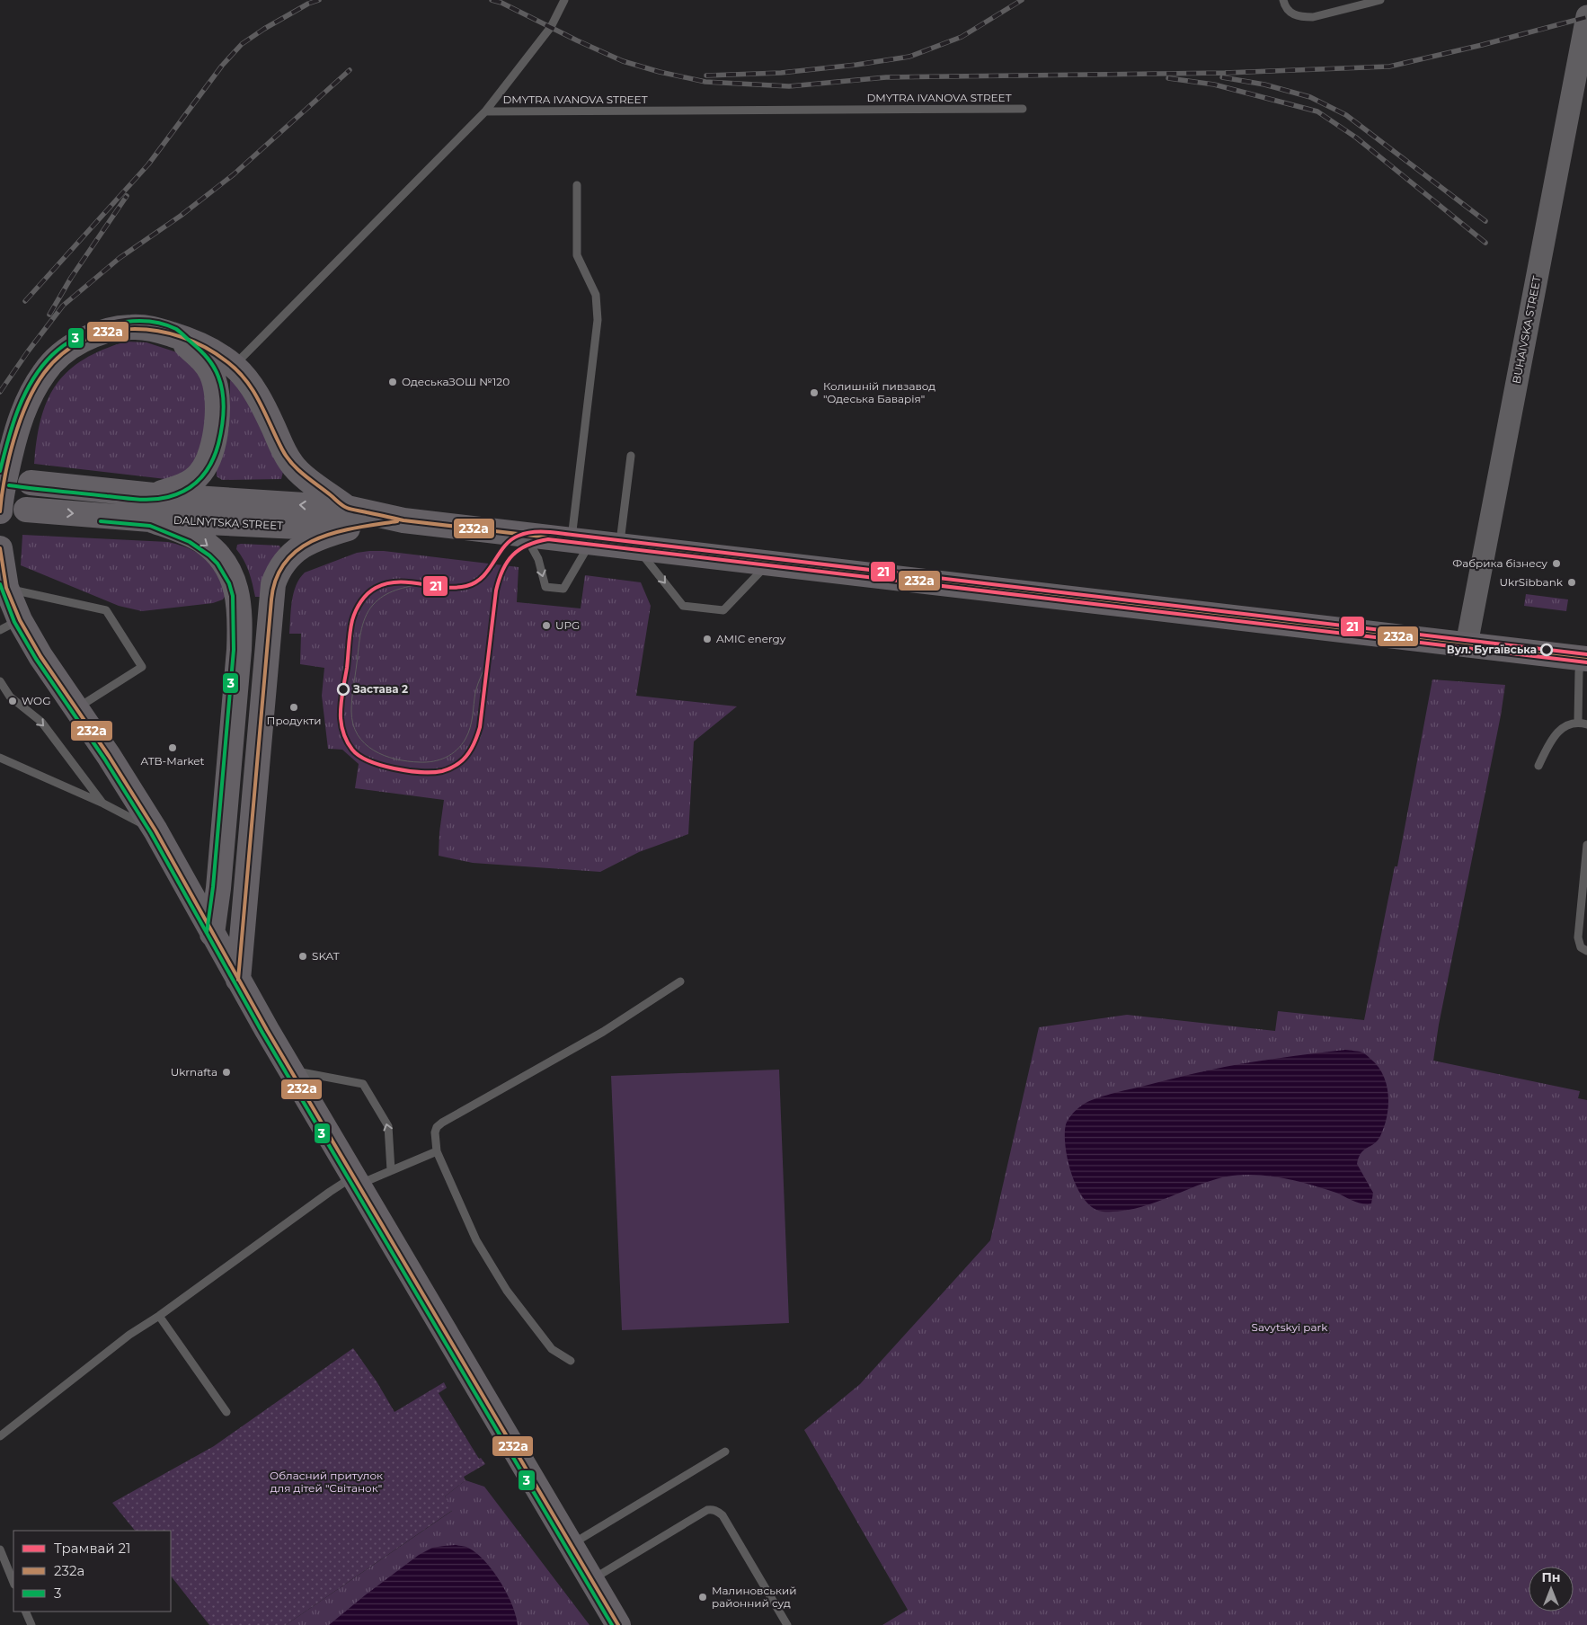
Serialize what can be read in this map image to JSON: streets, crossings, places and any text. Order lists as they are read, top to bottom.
{
  "streets": {
    "main road": ["BUHAIVSKA STREET", "DALNYTSKA STREET"],
    "lane": ["DMYTRA IVANOVA STREET"]
  },
  "crossings": [
    ["BUHAIVSKA STREET", "DALNYTSKA STREET"]
  ],
  "parks": ["Savytskyi park", "Обласний притулок для дітей \"Світанок\""],
  "places": [
    "ОдеськаЗОШ №120",
    "Колишній пивзавод \"Одеська Баварія\"",
    "Фабрика бізнесу",
    "UkrSibbank",
    "UPG",
    "AMIC energy",
    "Вул. Бугаївська",
    "Застава 2",
    "WOG",
    "Продукти",
    "ATB-Market",
    "SKAT",
    "Ukrnafta",
    "Малиновський районний суд"
  ],
  "lines": ["transit line 3", "transit line 232а", "tram line 21"],
  "legend": ["Трамвай 21", "232а", "3"],
  "north": "top"
}
